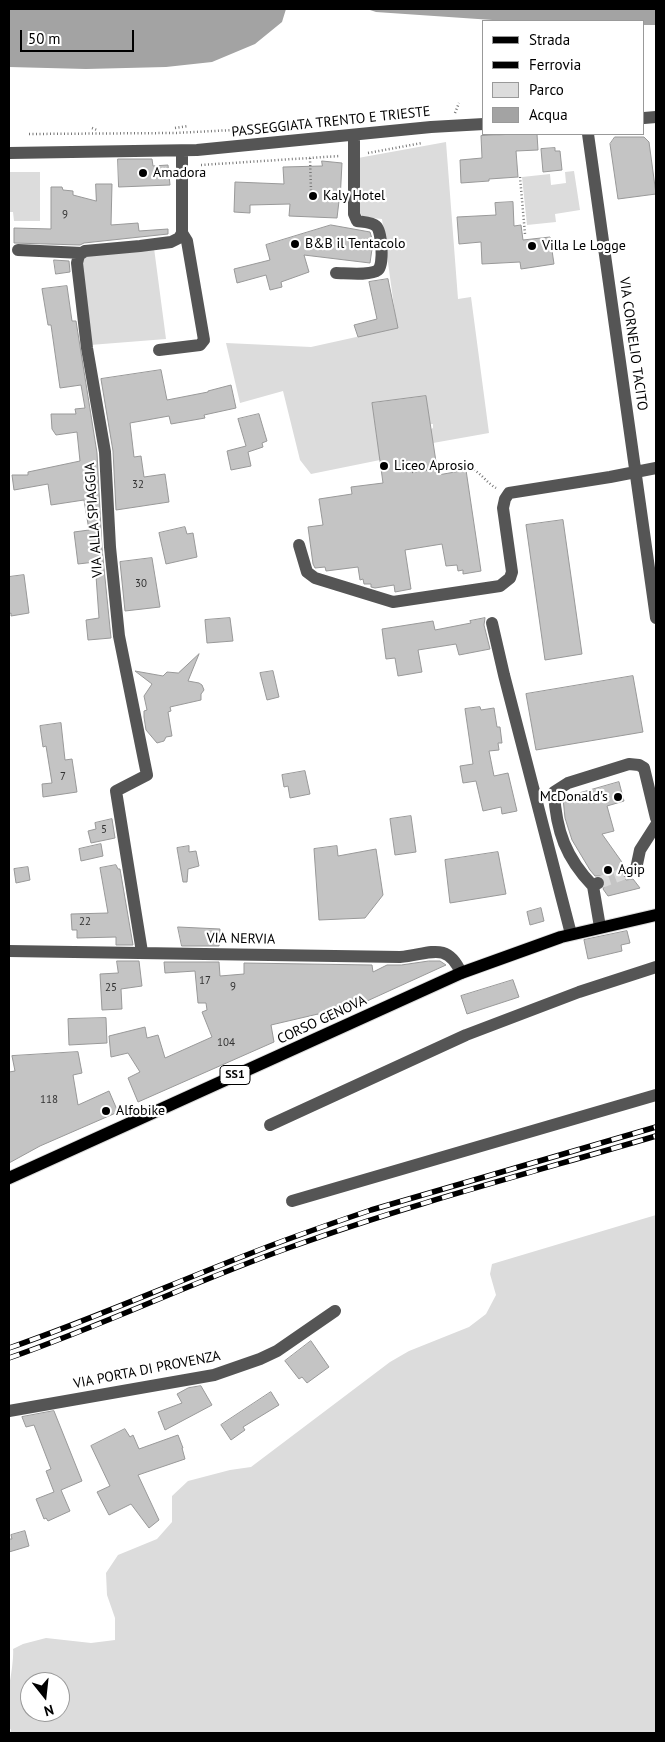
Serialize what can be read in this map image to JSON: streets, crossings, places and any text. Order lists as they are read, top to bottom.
{
  "streets": {
    "main road": ["CORSO GENOVA", "SS1"],
    "street": [
      "PASSEGGIATA TRENTO E TRIESTE",
      "VIA CORNELIO TACITO",
      "VIA ALLA SPIAGGIA",
      "VIA NERVIA",
      "VIA PORTA DI PROVENZA"
    ]
  },
  "crossings": [
    ["VIA ALLA SPIAGGIA", "VIA NERVIA"],
    ["VIA NERVIA", "CORSO GENOVA"]
  ],
  "places": [
    "Amadora",
    "Kaly Hotel",
    "B&B il Tentacolo",
    "Villa Le Logge",
    "Liceo Aprosio",
    "McDonald's",
    "Agip",
    "Alfobike"
  ],
  "house_numbers": [
    "9",
    "32",
    "30",
    "7",
    "5",
    "22",
    "17",
    "9",
    "25",
    "104",
    "118"
  ],
  "legend": [
    "Strada",
    "Ferrovia",
    "Parco",
    "Acqua"
  ],
  "scale_bar": "50 m",
  "north": "bottom"
}
